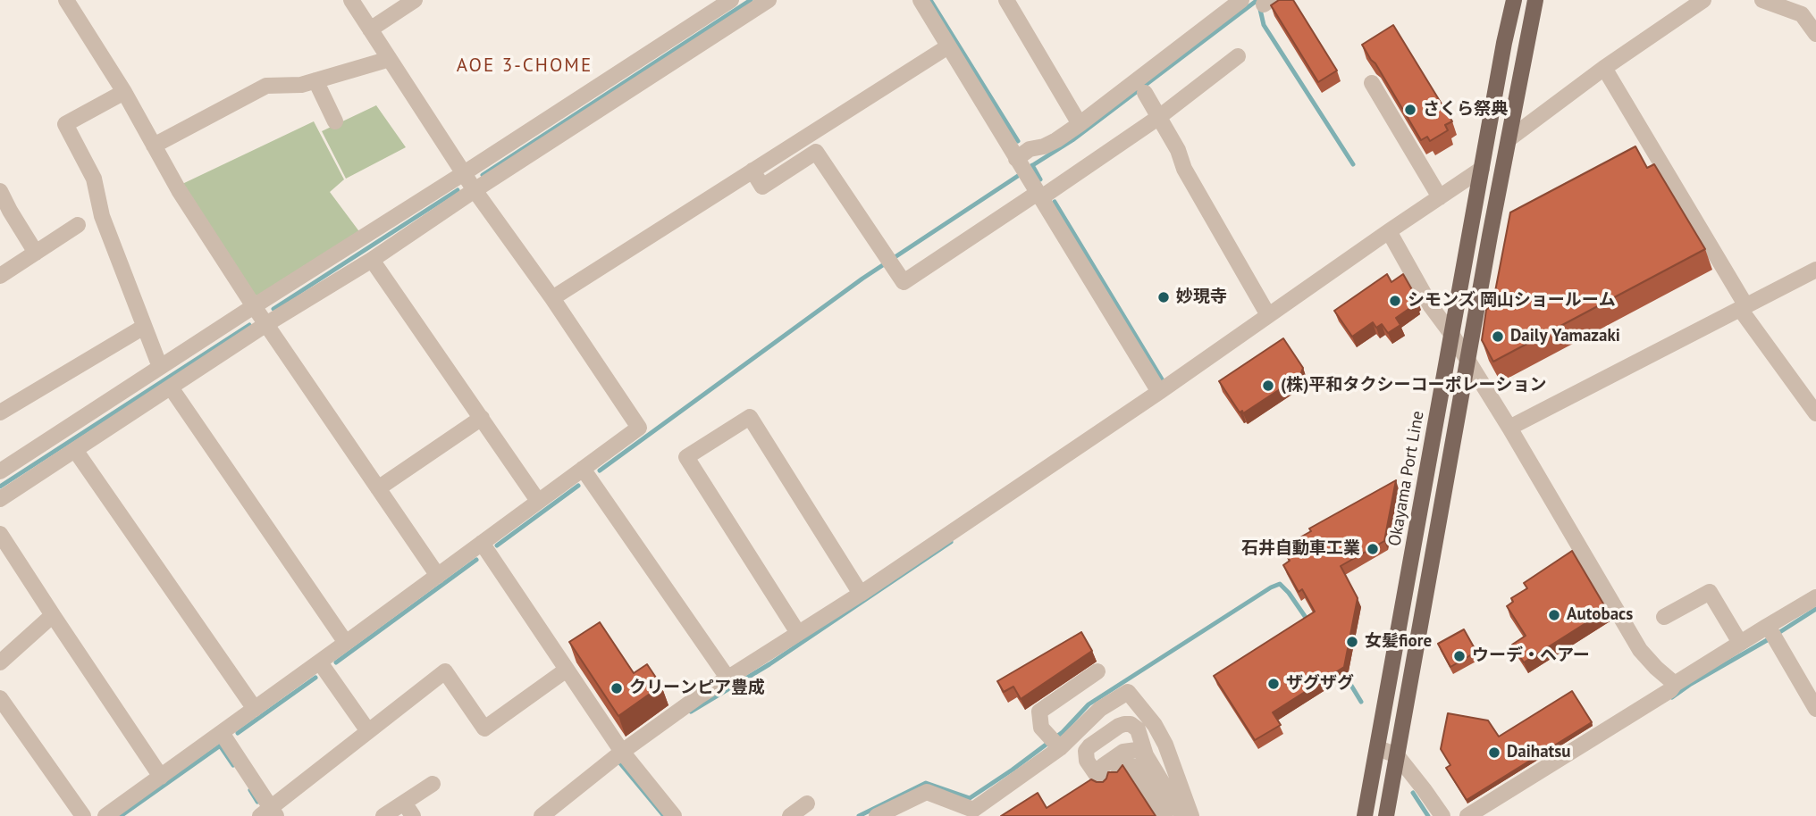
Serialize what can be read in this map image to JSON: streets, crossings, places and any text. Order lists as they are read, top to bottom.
{
  "streets": {
    "main road": ["Okayama Port Line"]
  },
  "districts": ["AOE 3-CHOME"],
  "places": [
    "さくら祭典",
    "妙現寺",
    "シモンズ 岡山ショールーム",
    "Daily Yamazaki",
    "(株)平和タクシーコーポレーション",
    "石井自動車工業",
    "Autobacs",
    "女髪fiore",
    "ウーデ・ヘアー",
    "ザグザグ",
    "クリーンピア豊成",
    "Daihatsu"
  ]
}
